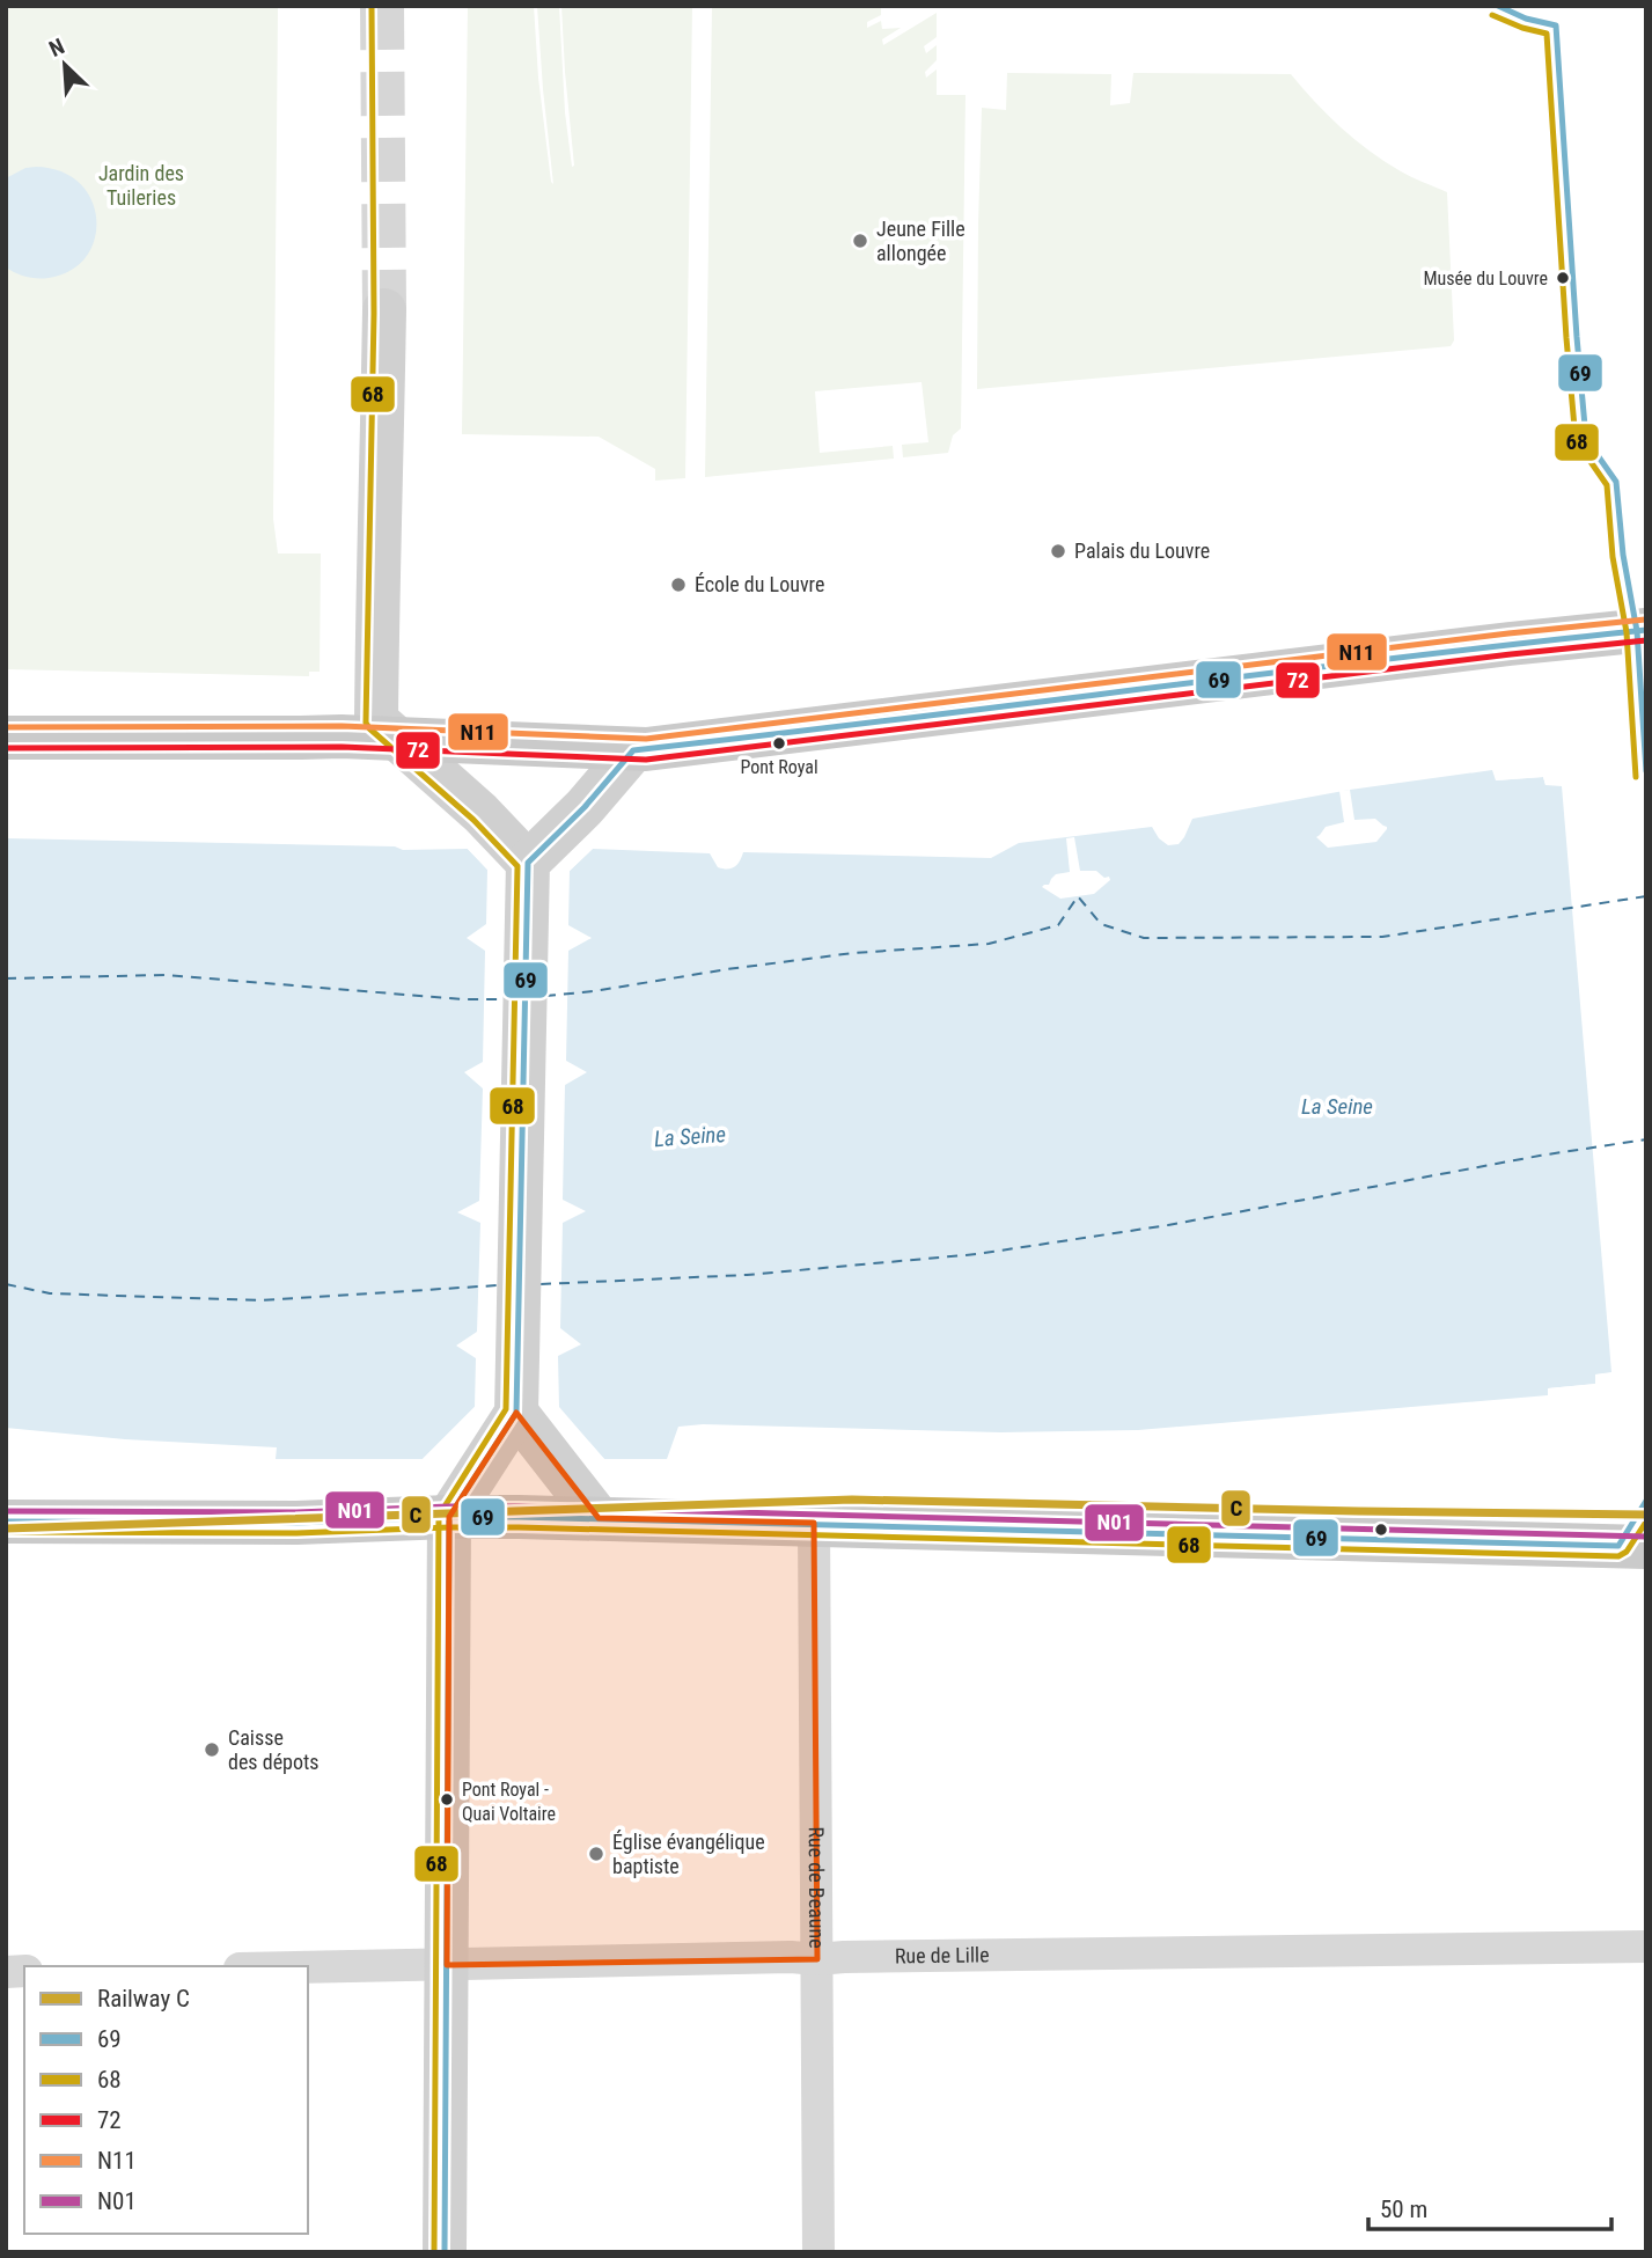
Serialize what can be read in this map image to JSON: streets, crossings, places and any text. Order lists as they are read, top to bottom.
{
  "streets": {
    "street": ["Rue de Beaune", "Rue de Lille"]
  },
  "crossings": [
    ["Rue de Beaune", "Rue de Lille"]
  ],
  "water": ["La Seine"],
  "parks": ["Jardin des Tuileries"],
  "places": [
    "Jeune Fille allongée",
    "Musée du Louvre",
    "Palais du Louvre",
    "École du Louvre",
    "Pont Royal",
    "Caisse des dépots",
    "Pont Royal - Quai Voltaire",
    "Église évangélique baptiste"
  ],
  "lines": [
    "transit line 69",
    "transit line 68",
    "transit line N11",
    "transit line 72",
    "rail line C",
    "transit line N01"
  ],
  "legend": [
    "Railway C",
    "69",
    "68",
    "72",
    "N11",
    "N01"
  ],
  "scale_bar": "50 m",
  "north": "top left"
}
